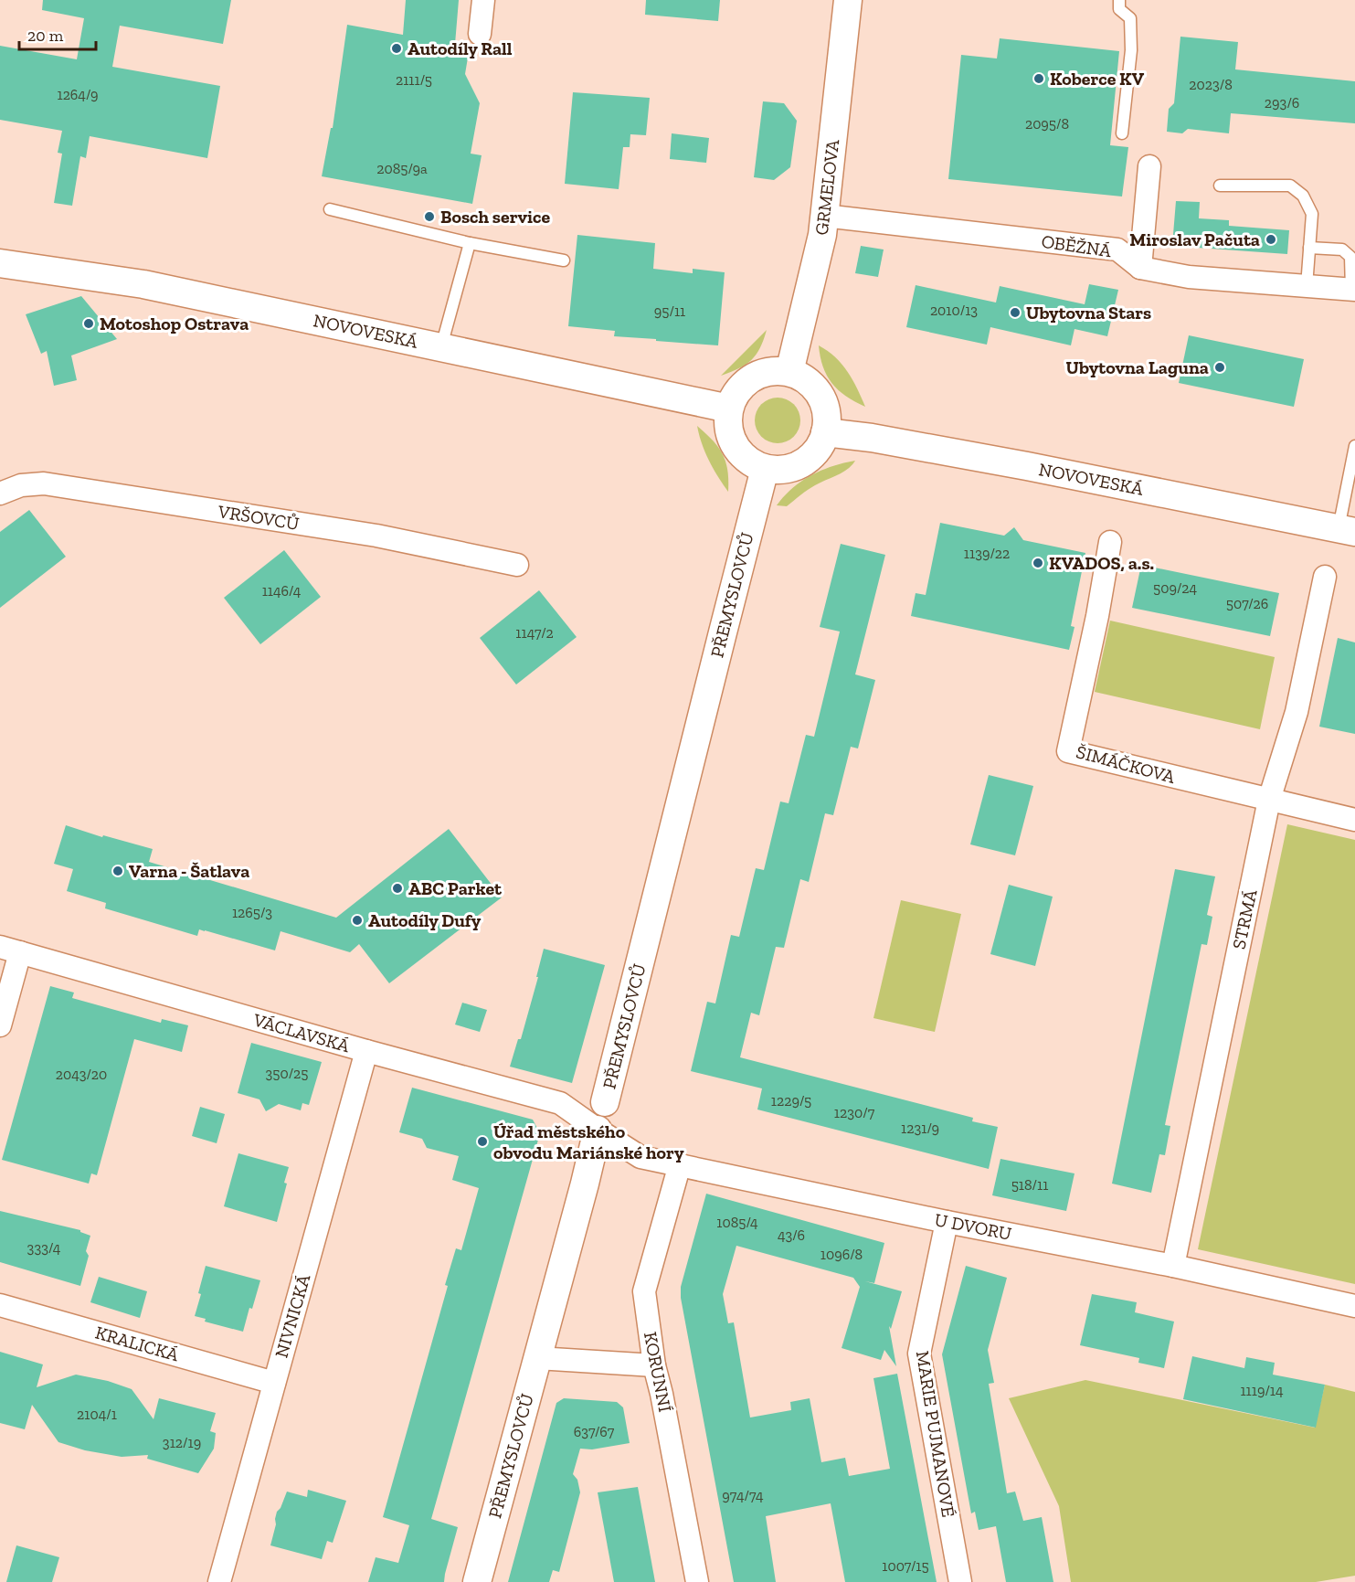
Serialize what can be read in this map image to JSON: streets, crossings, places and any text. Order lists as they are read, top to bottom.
{
  "streets": {
    "street": [
      "GRMELOVA",
      "OBĚŽNÁ",
      "NOVOVESKÁ",
      "VRŠOVCŮ",
      "PŘEMYSLOVCŮ",
      "ŠIMÁČKOVA",
      "STRMÁ",
      "VÁCLAVSKÁ",
      "U DVORU",
      "NIVNICKÁ",
      "KRALICKÁ",
      "KORUNNÍ",
      "MARIE PUJMANOVÉ"
    ]
  },
  "crossings": [
    ["GRMELOVA", "OBĚŽNÁ"],
    ["GRMELOVA", "NOVOVESKÁ"],
    ["GRMELOVA", "PŘEMYSLOVCŮ"],
    ["NOVOVESKÁ", "PŘEMYSLOVCŮ"],
    ["PŘEMYSLOVCŮ", "VÁCLAVSKÁ"],
    ["PŘEMYSLOVCŮ", "U DVORU"],
    ["ŠIMÁČKOVA", "STRMÁ"],
    ["STRMÁ", "U DVORU"],
    ["VÁCLAVSKÁ", "U DVORU"],
    ["VÁCLAVSKÁ", "NIVNICKÁ"],
    ["U DVORU", "KORUNNÍ"],
    ["U DVORU", "MARIE PUJMANOVÉ"],
    ["NIVNICKÁ", "KRALICKÁ"]
  ],
  "places": [
    "Autodíly Rall",
    "Koberce KV",
    "Bosch service",
    "Miroslav Pačuta",
    "Ubytovna Stars",
    "Motoshop Ostrava",
    "Ubytovna Laguna",
    "KVADOS, a.s.",
    "Varna - Šatlava",
    "ABC Parket",
    "Autodíly Dufy",
    "Úřad městského obvodu Mariánské hory"
  ],
  "house_numbers": [
    "2111/5",
    "2023/8",
    "1264/9",
    "293/6",
    "2095/8",
    "2085/9a",
    "2010/13",
    "95/11",
    "1139/22",
    "509/24",
    "1146/4",
    "507/26",
    "1147/2",
    "1265/3",
    "350/25",
    "2043/20",
    "1229/5",
    "1230/7",
    "1231/9",
    "518/11",
    "1085/4",
    "43/6",
    "333/4",
    "1096/8",
    "1119/14",
    "2104/1",
    "637/67",
    "312/19",
    "974/74",
    "1007/15"
  ],
  "scale_bar": "20 m"
}
